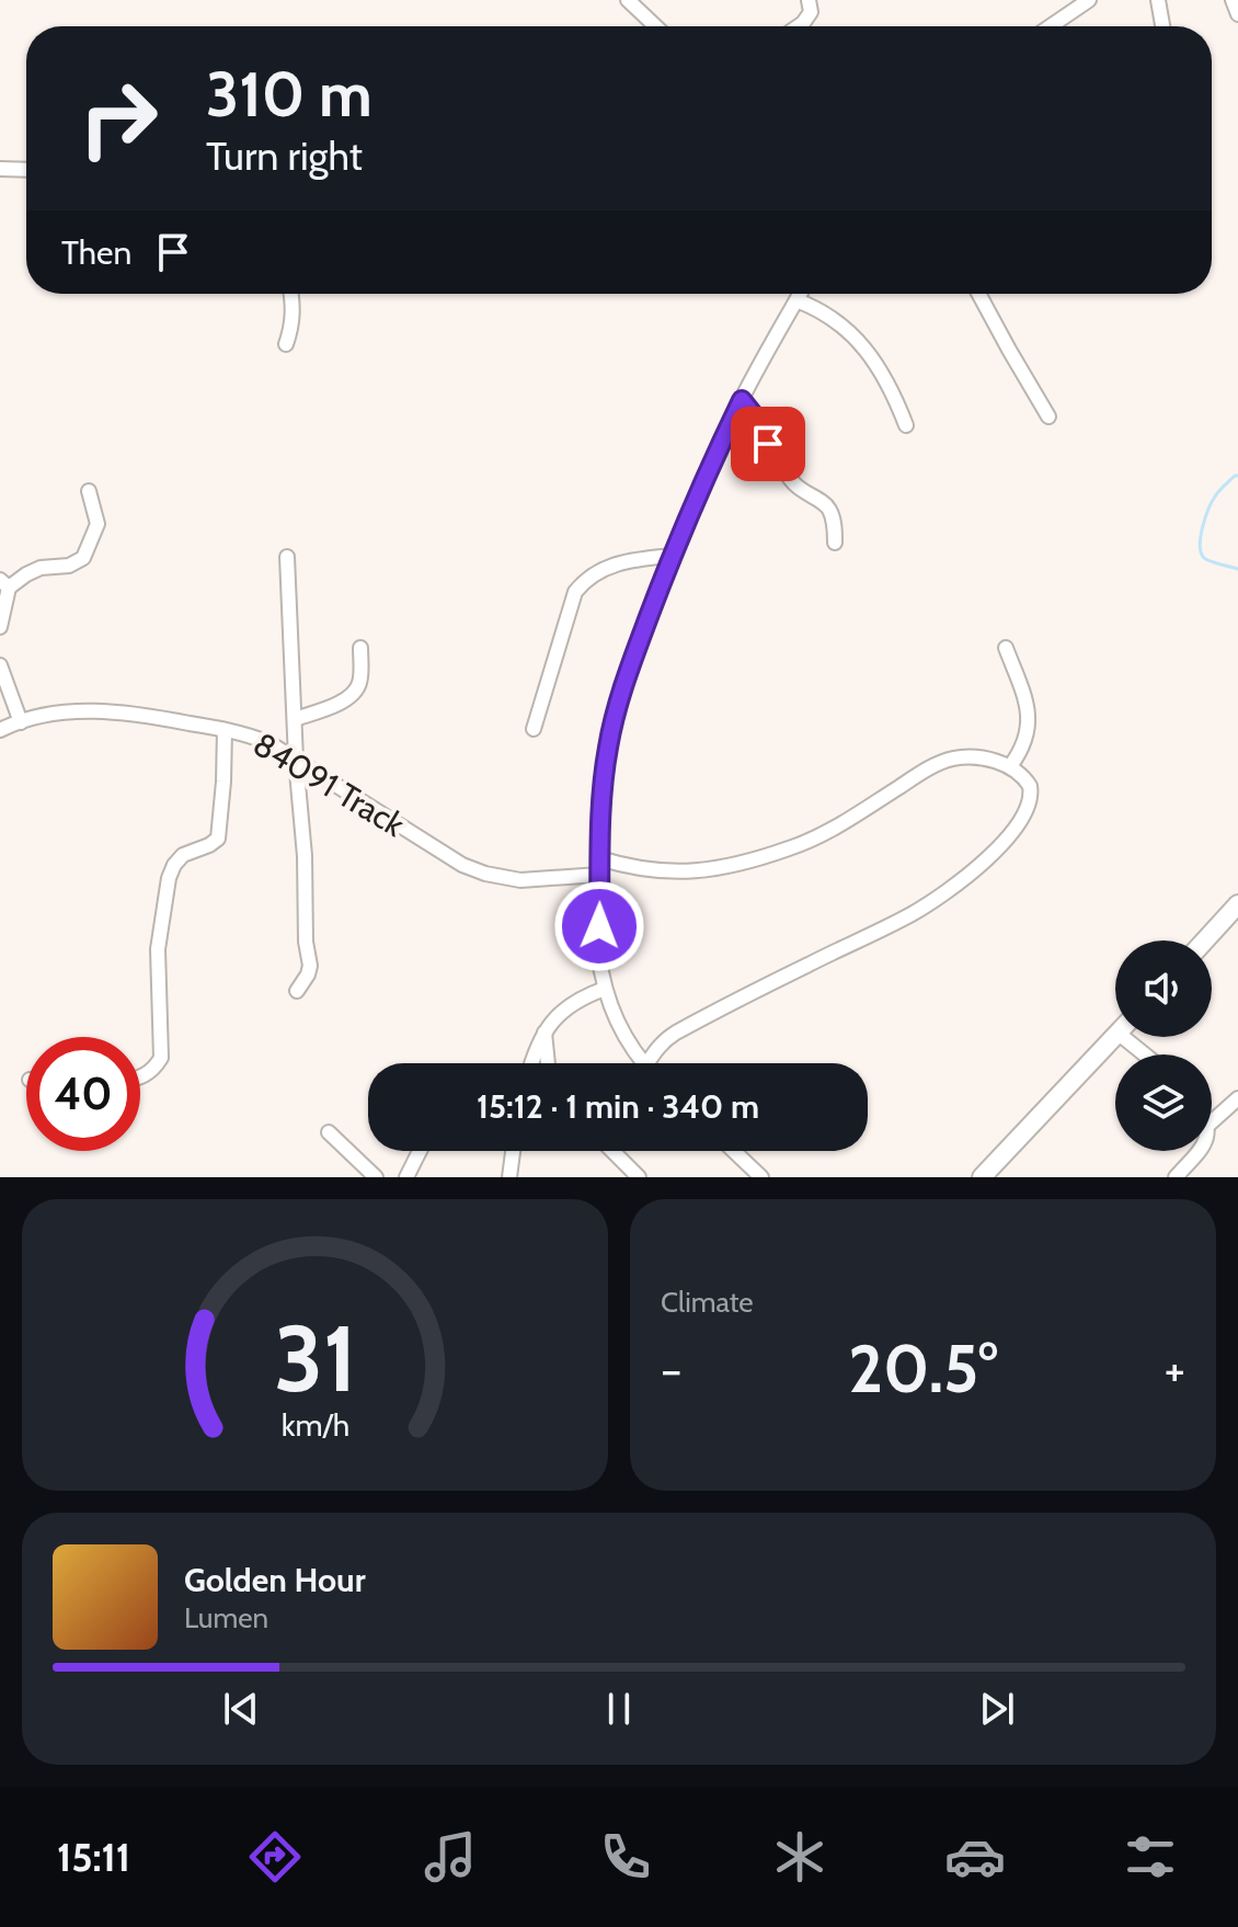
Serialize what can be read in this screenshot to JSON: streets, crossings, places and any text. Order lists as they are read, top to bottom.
{
  "streets": {
    "street": ["84091 Track"]
  },
  "page": {
    "turn": ["310 m", "Turn right"],
    "then": "Then",
    "limit": "40",
    "trip": "15:12 · 1 min · 340 m",
    "tile": "Climate",
    "heat": ["−", "20.5°", "+"],
    "song": ["Golden Hour", "Lumen"],
    "tabs": "15:11",
    "gauge": ["31", "km/h"]
  }
}
